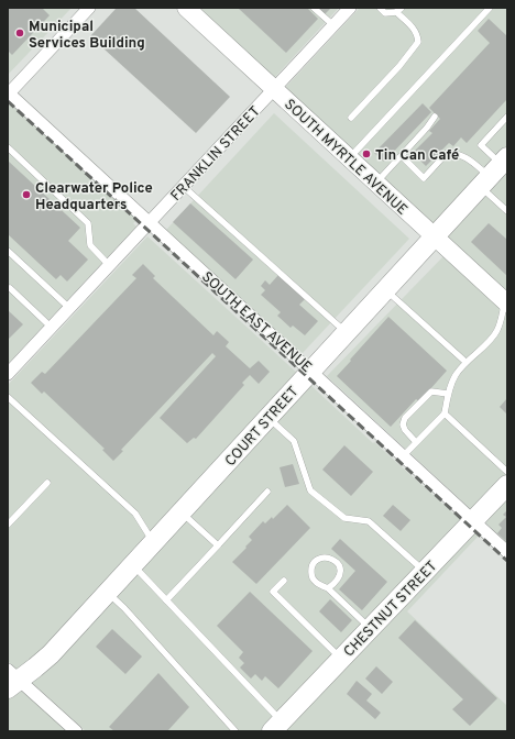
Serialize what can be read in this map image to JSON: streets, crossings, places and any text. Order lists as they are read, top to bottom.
{
  "streets": {
    "main road": ["SOUTH MYRTLE AVENUE", "COURT STREET", "CHESTNUT STREET"],
    "street": ["FRANKLIN STREET", "SOUTH EAST AVENUE"]
  },
  "crossings": [
    ["FRANKLIN STREET", "SOUTH MYRTLE AVENUE"],
    ["FRANKLIN STREET", "SOUTH EAST AVENUE"],
    ["SOUTH MYRTLE AVENUE", "COURT STREET"],
    ["SOUTH EAST AVENUE", "COURT STREET"],
    ["SOUTH EAST AVENUE", "CHESTNUT STREET"]
  ],
  "places": ["Municipal Services Building", "Tin Can Café", "Clearwater Police Headquarters"]
}
